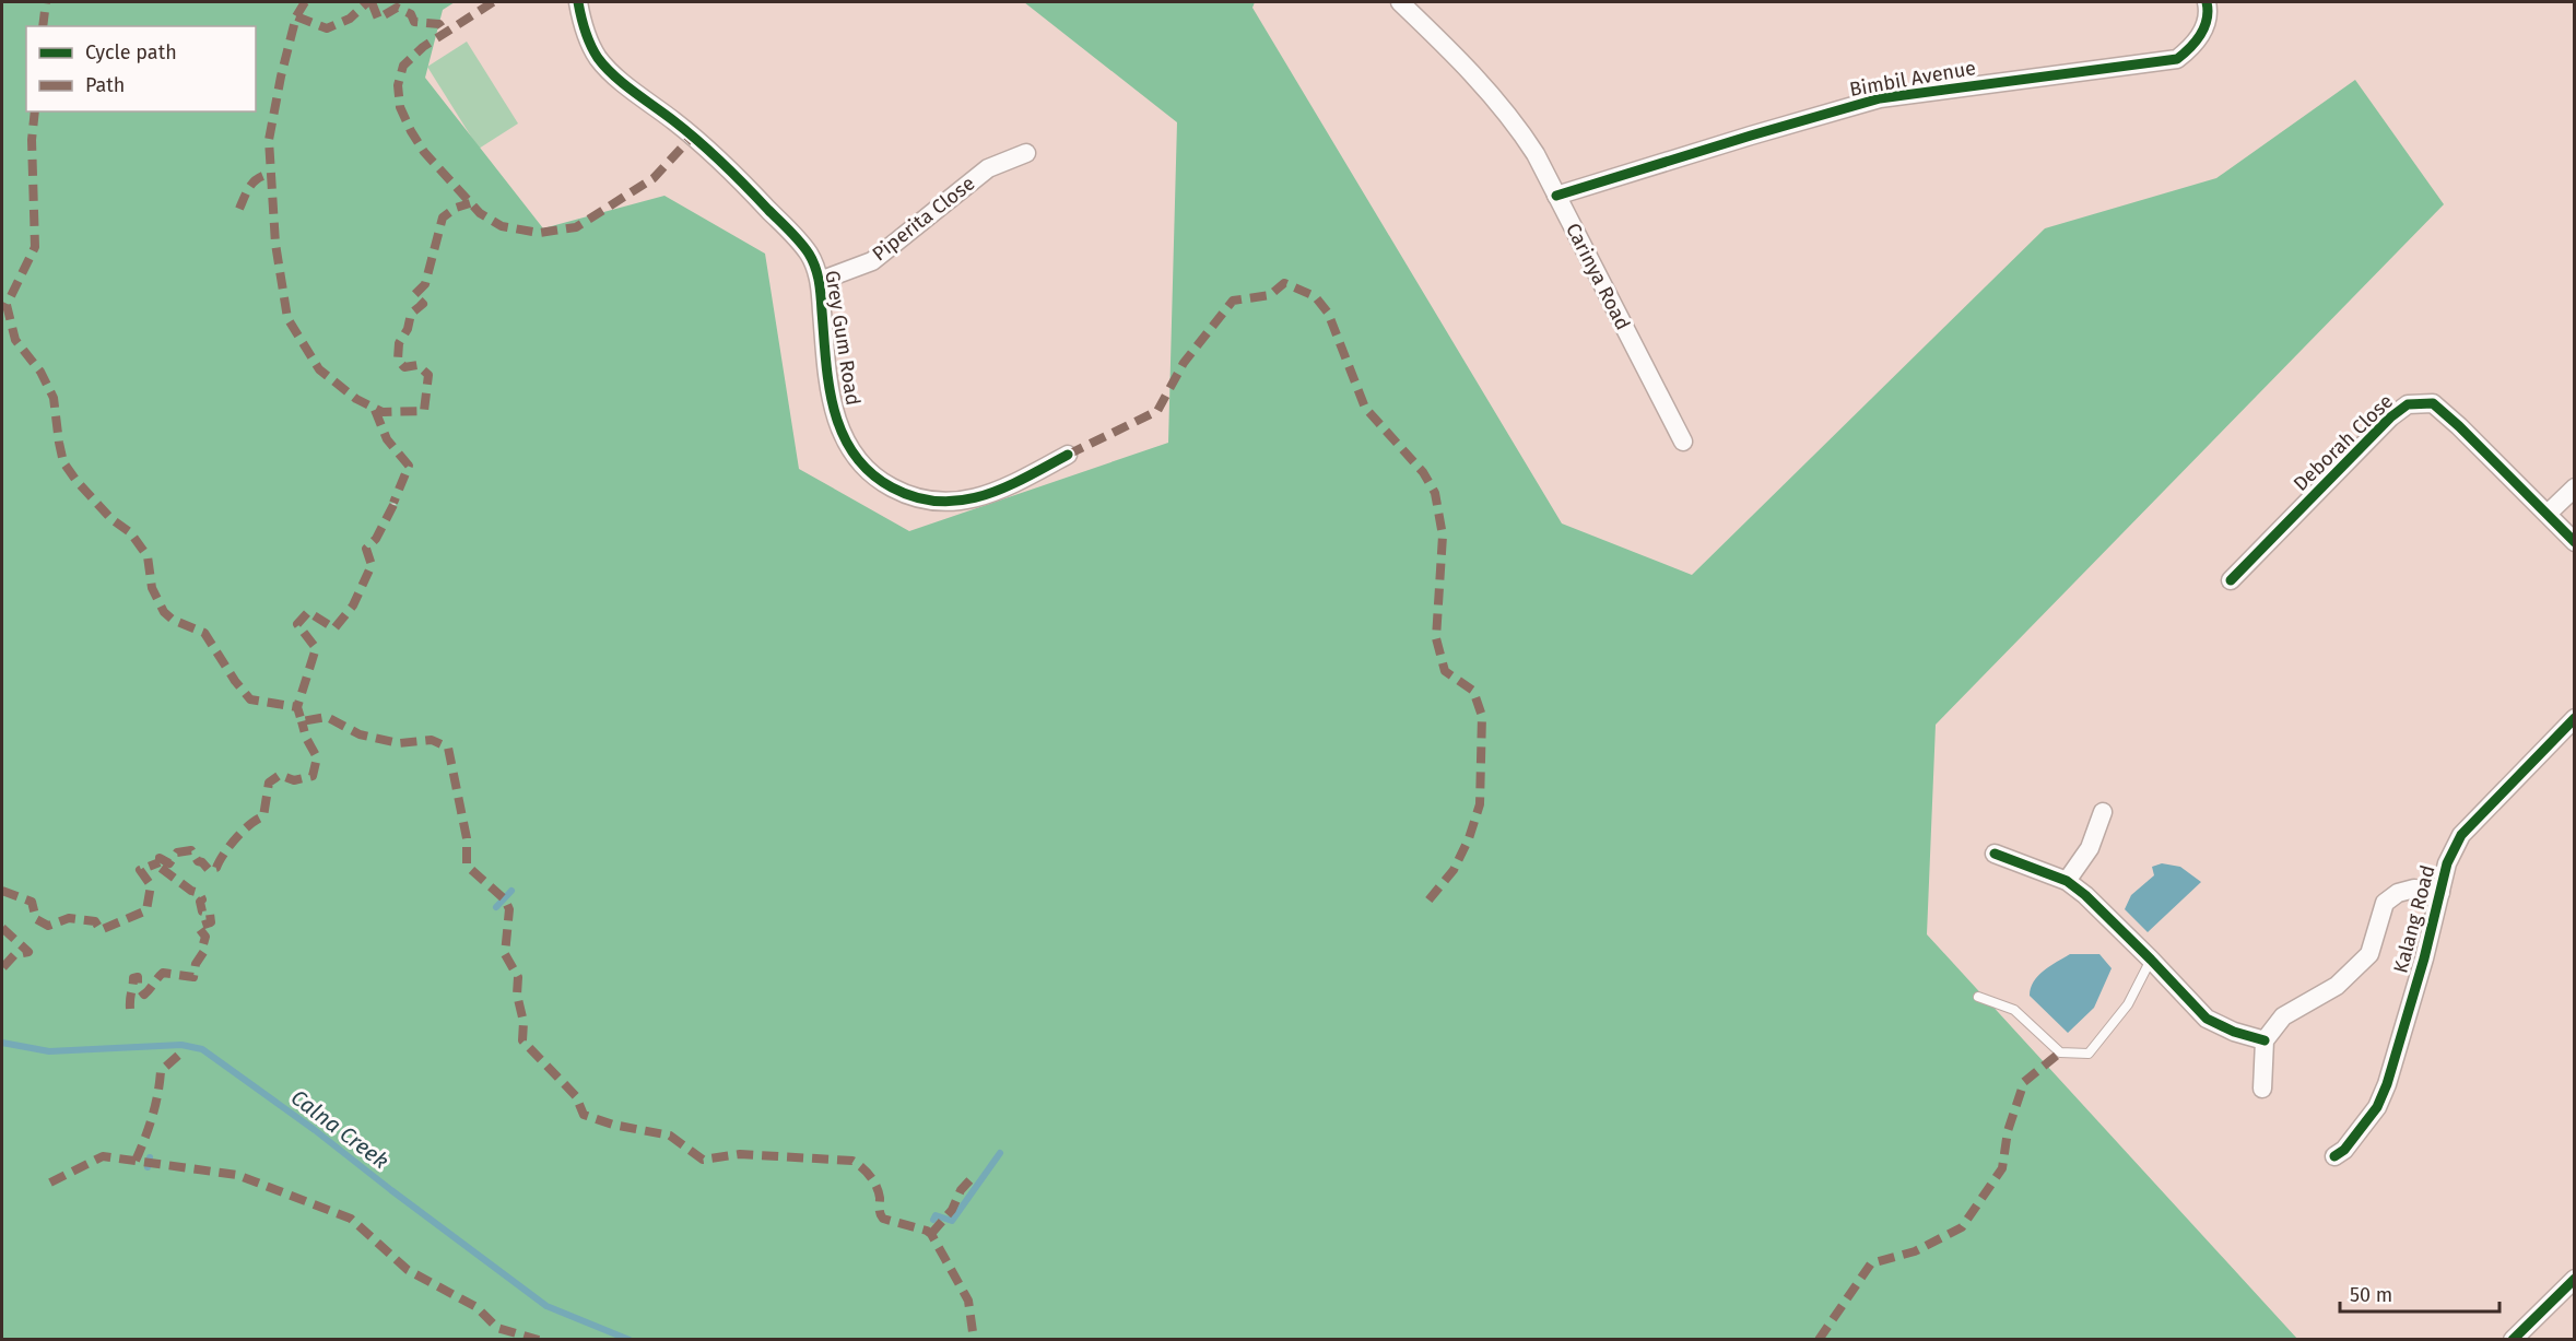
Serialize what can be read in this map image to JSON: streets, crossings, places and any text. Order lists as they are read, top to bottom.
{
  "streets": {
    "street": [
      "Bimbil Avenue",
      "Piperita Close",
      "Carinya Road",
      "Grey Gum Road",
      "Deborah Close",
      "Kalang Road"
    ]
  },
  "crossings": [
    ["Bimbil Avenue", "Carinya Road"],
    ["Piperita Close", "Grey Gum Road"]
  ],
  "water": ["Calna Creek"],
  "legend": ["Cycle path", "Path"],
  "scale_bar": "50 m"
}
